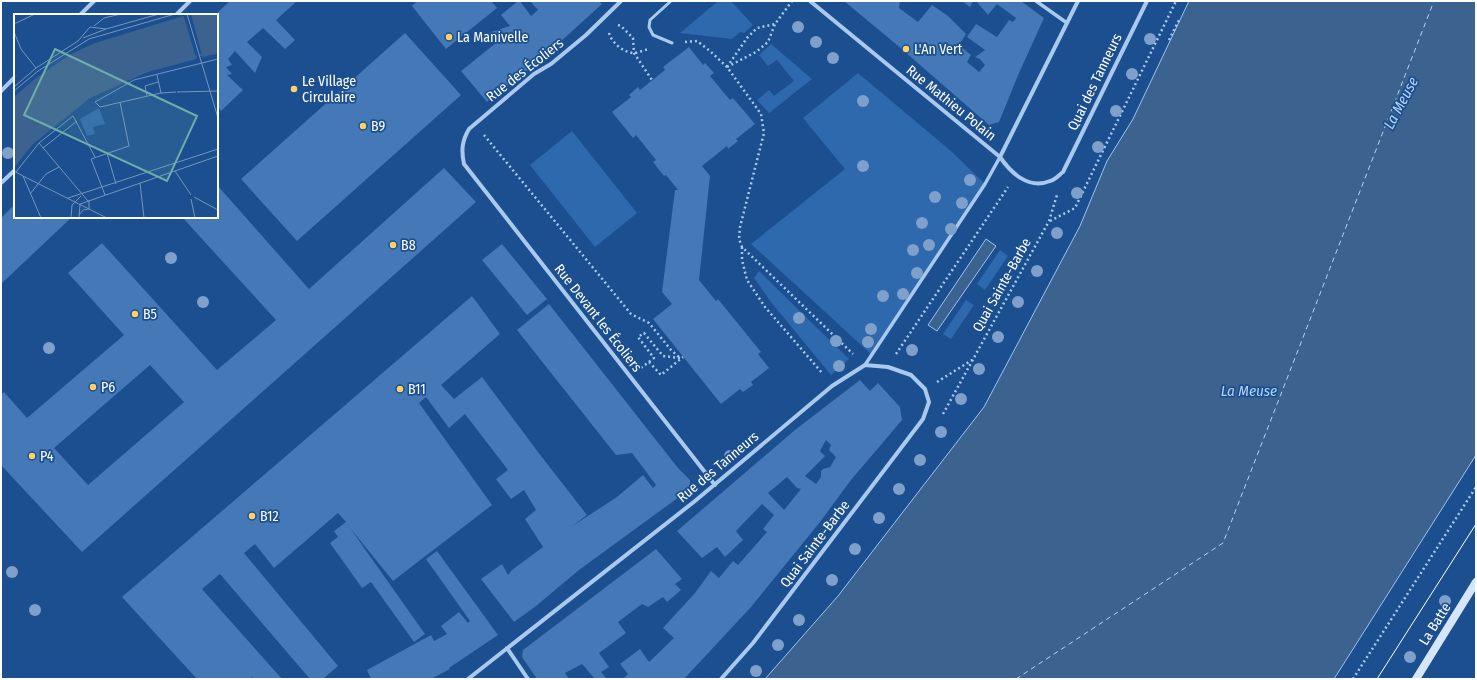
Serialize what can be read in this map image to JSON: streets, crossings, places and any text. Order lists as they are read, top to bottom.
{
  "streets": {
    "main road": ["La Batte"],
    "street": [
      "Rue des Écoliers",
      "Quai des Tanneurs",
      "Rue Mathieu Polain",
      "Quai Sainte-Barbe",
      "Rue Devant les Écoliers",
      "Rue des Tanneurs"
    ]
  },
  "crossings": [
    ["Rue des Écoliers", "Rue Devant les Écoliers"],
    ["Quai des Tanneurs", "Rue Mathieu Polain"],
    ["Rue Devant les Écoliers", "Rue des Tanneurs"]
  ],
  "water": ["La Meuse"],
  "places": [
    "La Manivelle",
    "L'An Vert",
    "Le Village Circulaire",
    "B9",
    "B8",
    "B5",
    "P6",
    "B11",
    "P4",
    "B12"
  ]
}
